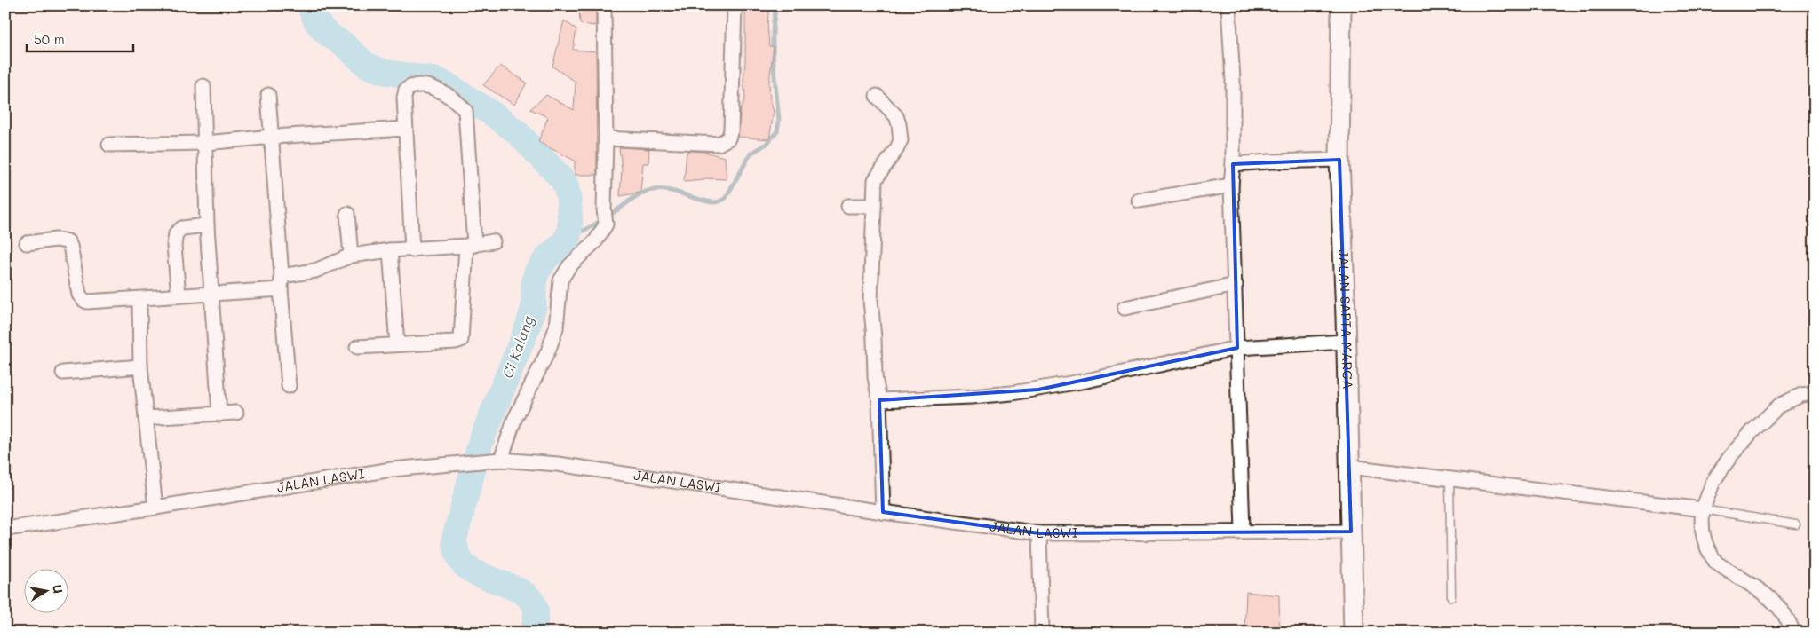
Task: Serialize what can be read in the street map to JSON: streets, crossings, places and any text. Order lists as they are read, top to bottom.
{
  "streets": {
    "main road": ["JALAN SAPTA MARGA"],
    "street": ["JALAN LASWI"]
  },
  "crossings": [
    ["JALAN SAPTA MARGA", "JALAN LASWI"]
  ],
  "water": ["Ci Kalang"],
  "scale_bar": "50 m",
  "north": "right"
}
